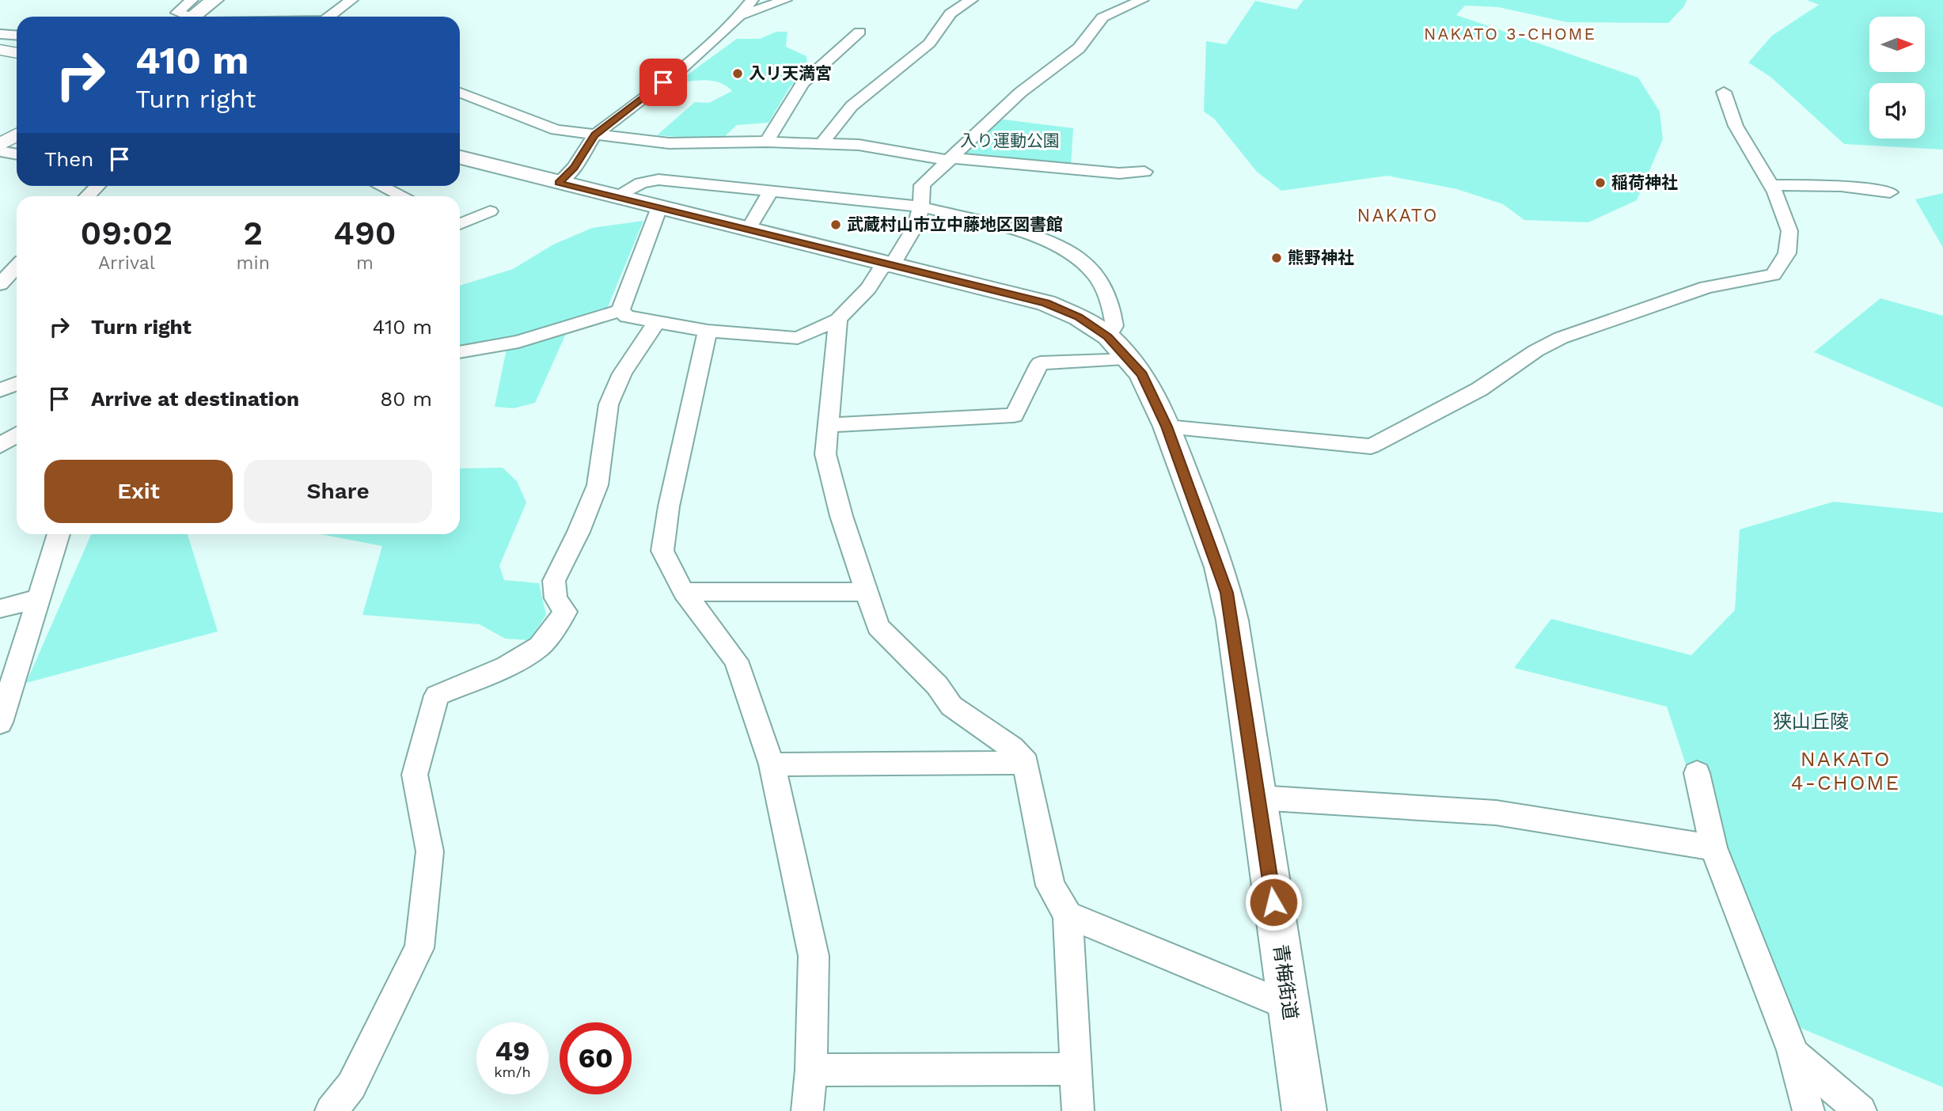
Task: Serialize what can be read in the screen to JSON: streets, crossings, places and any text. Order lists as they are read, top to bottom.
{
  "streets": {
    "main road": ["青梅街道"]
  },
  "districts": ["NAKATO 3-CHOME", "NAKATO", "NAKATO 4-CHOME"],
  "parks": ["入り運動公園", "狭山丘陵"],
  "places": [
    "入リ天満宮",
    "稲荷神社",
    "武蔵村山市立中藤地区図書館",
    "熊野神社"
  ],
  "north": "right",
  "page": {
    "turn": ["410 m", "Turn right"],
    "then": "Then",
    "eta": [
      "09:02",
      "Arrival",
      "2",
      "min",
      "490",
      "m"
    ],
    "list": [
      {
        "name": "Turn right",
        "value": "410 m"
      },
      {
        "name": "Arrive at destination",
        "value": "80 m"
      }
    ],
    "buttons": ["Exit", "Share"],
    "speed": "49 km/h",
    "limit": "60"
  }
}
